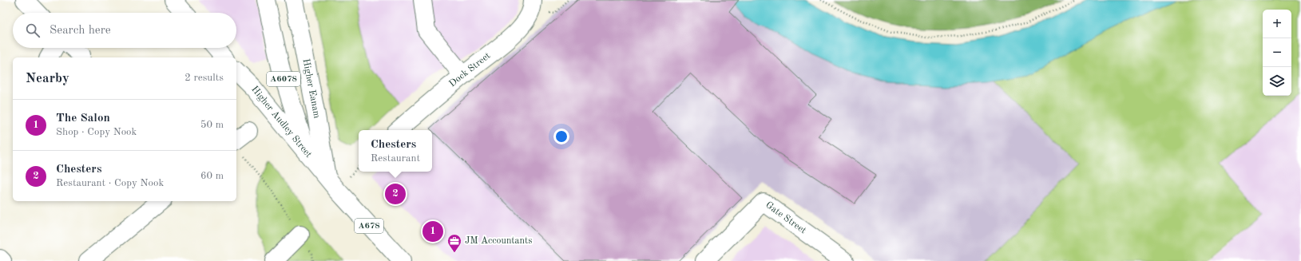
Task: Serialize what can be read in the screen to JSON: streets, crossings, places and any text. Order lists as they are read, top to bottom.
{
  "streets": {
    "main road": [
      "Dock Street",
      "A6078",
      "Higher Eanam",
      "Higher Audley Street",
      "Gate Street",
      "A678"
    ]
  },
  "crossings": [
    ["Higher Eanam", "Higher Audley Street"],
    ["Higher Eanam", "A678"],
    ["Higher Audley Street", "A678"]
  ],
  "places": {
    "office": ["JM Accountants"]
  },
  "page": {
    "map_buttons": ["+", "−"],
    "search": "Search here",
    "heading": ["Nearby", "2 results"],
    "list": [
      {
        "mark": "1",
        "name": "The Salon",
        "note": "Shop · Copy Nook",
        "value": "50 m"
      },
      {
        "mark": "2",
        "name": "Chesters",
        "note": "Restaurant · Copy Nook",
        "value": "60 m"
      }
    ],
    "popup": ["Chesters", "Restaurant"],
    "pins": ["2", "1"]
  }
}
